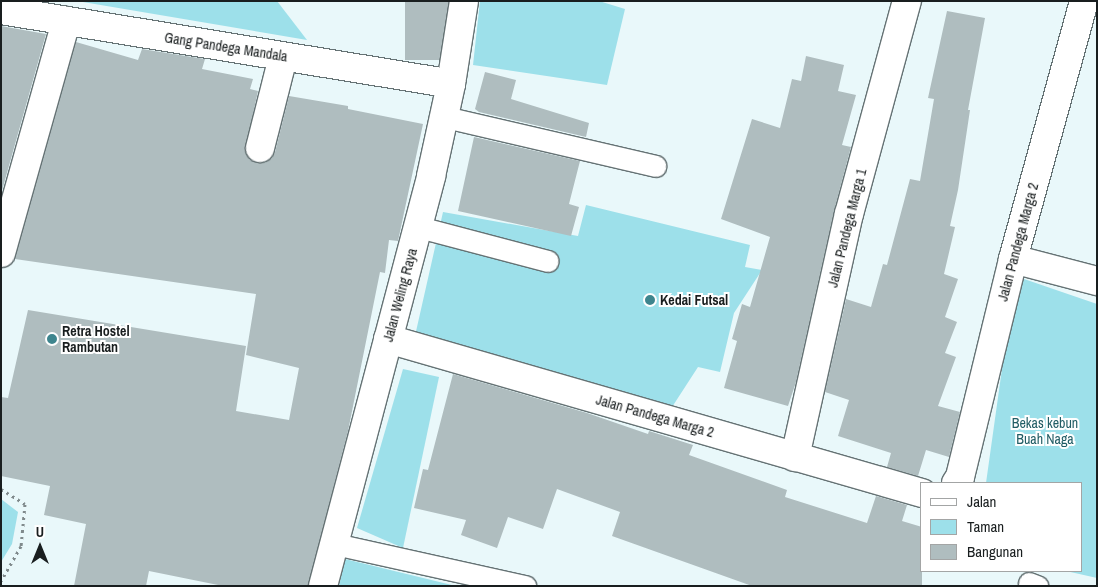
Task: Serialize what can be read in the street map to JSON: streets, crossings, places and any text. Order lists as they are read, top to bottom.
{
  "streets": {
    "street": [
      "Gang Pandega Mandala",
      "Jalan Pandega Marga 1",
      "Jalan Pandega Marga 2",
      "Jalan Weling Raya"
    ]
  },
  "crossings": [
    ["Gang Pandega Mandala", "Jalan Weling Raya"],
    ["Jalan Pandega Marga 1", "Jalan Pandega Marga 2"],
    ["Jalan Pandega Marga 2", "Jalan Weling Raya"]
  ],
  "parks": ["Bekas kebun Buah Naga"],
  "places": ["Kedai Futsal", "Retra Hostel Rambutan"],
  "legend": ["Jalan", "Taman", "Bangunan"],
  "north": "top"
}
